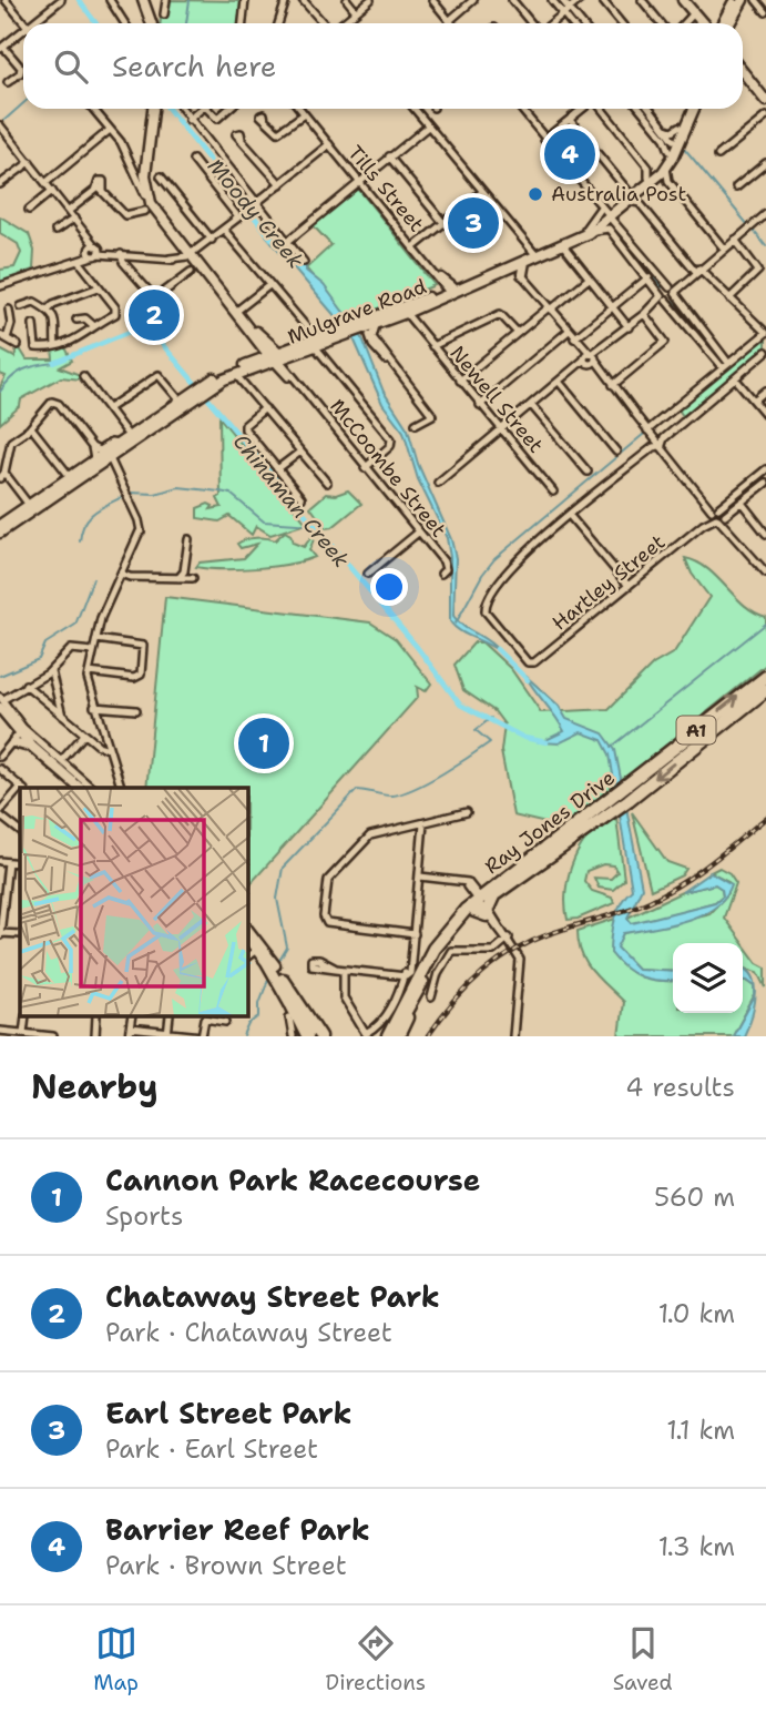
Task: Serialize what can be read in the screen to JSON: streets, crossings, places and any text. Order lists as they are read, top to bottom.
{
  "streets": {
    "highway": ["A1", "Ray Jones Drive"],
    "main road": ["Mulgrave Road", "McCoombe Street"],
    "street": ["Tills Street", "Newell Street", "Hartley Street"]
  },
  "crossings": [
    ["Tills Street", "Mulgrave Road"],
    ["Mulgrave Road", "Newell Street"],
    ["Mulgrave Road", "McCoombe Street"]
  ],
  "water": ["Moody Creek", "Chinaman Creek"],
  "places": ["Australia Post"],
  "page": {
    "search": "Search here",
    "pins": [
      "4",
      "3",
      "2",
      "1"
    ],
    "heading": ["Nearby", "4 results"],
    "list": [
      {
        "mark": "1",
        "name": "Cannon Park Racecourse",
        "note": "Sports",
        "value": "560 m"
      },
      {
        "mark": "2",
        "name": "Chataway Street Park",
        "note": "Park · Chataway Street",
        "value": "1.0 km"
      },
      {
        "mark": "3",
        "name": "Earl Street Park",
        "note": "Park · Earl Street",
        "value": "1.1 km"
      },
      {
        "mark": "4",
        "name": "Barrier Reef Park",
        "note": "Park · Brown Street",
        "value": "1.3 km"
      }
    ],
    "nav": ["Map", "Directions", "Saved"]
  }
}
